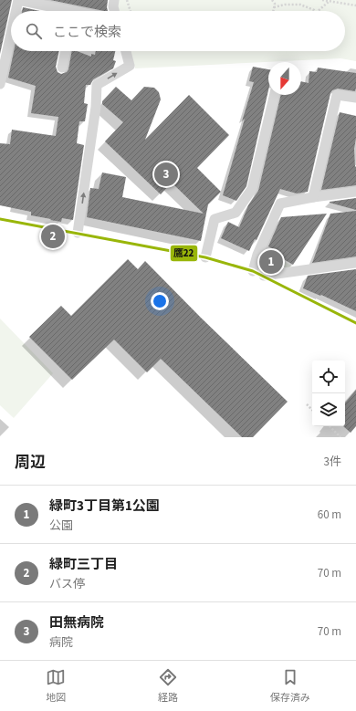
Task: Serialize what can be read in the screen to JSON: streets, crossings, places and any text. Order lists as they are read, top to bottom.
{
  "lines": ["transit line 鷹22"],
  "north": "bottom",
  "page": {
    "search": "ここで検索",
    "pins": ["3", "2", "1"],
    "heading": ["周辺", "3件"],
    "list": [
      {
        "mark": "1",
        "name": "緑町3丁目第1公園",
        "note": "公園",
        "value": "60 m"
      },
      {
        "mark": "2",
        "name": "緑町三丁目",
        "note": "バス停",
        "value": "70 m"
      },
      {
        "mark": "3",
        "name": "田無病院",
        "note": "病院",
        "value": "70 m"
      }
    ],
    "nav": ["地図", "経路", "保存済み"]
  }
}
